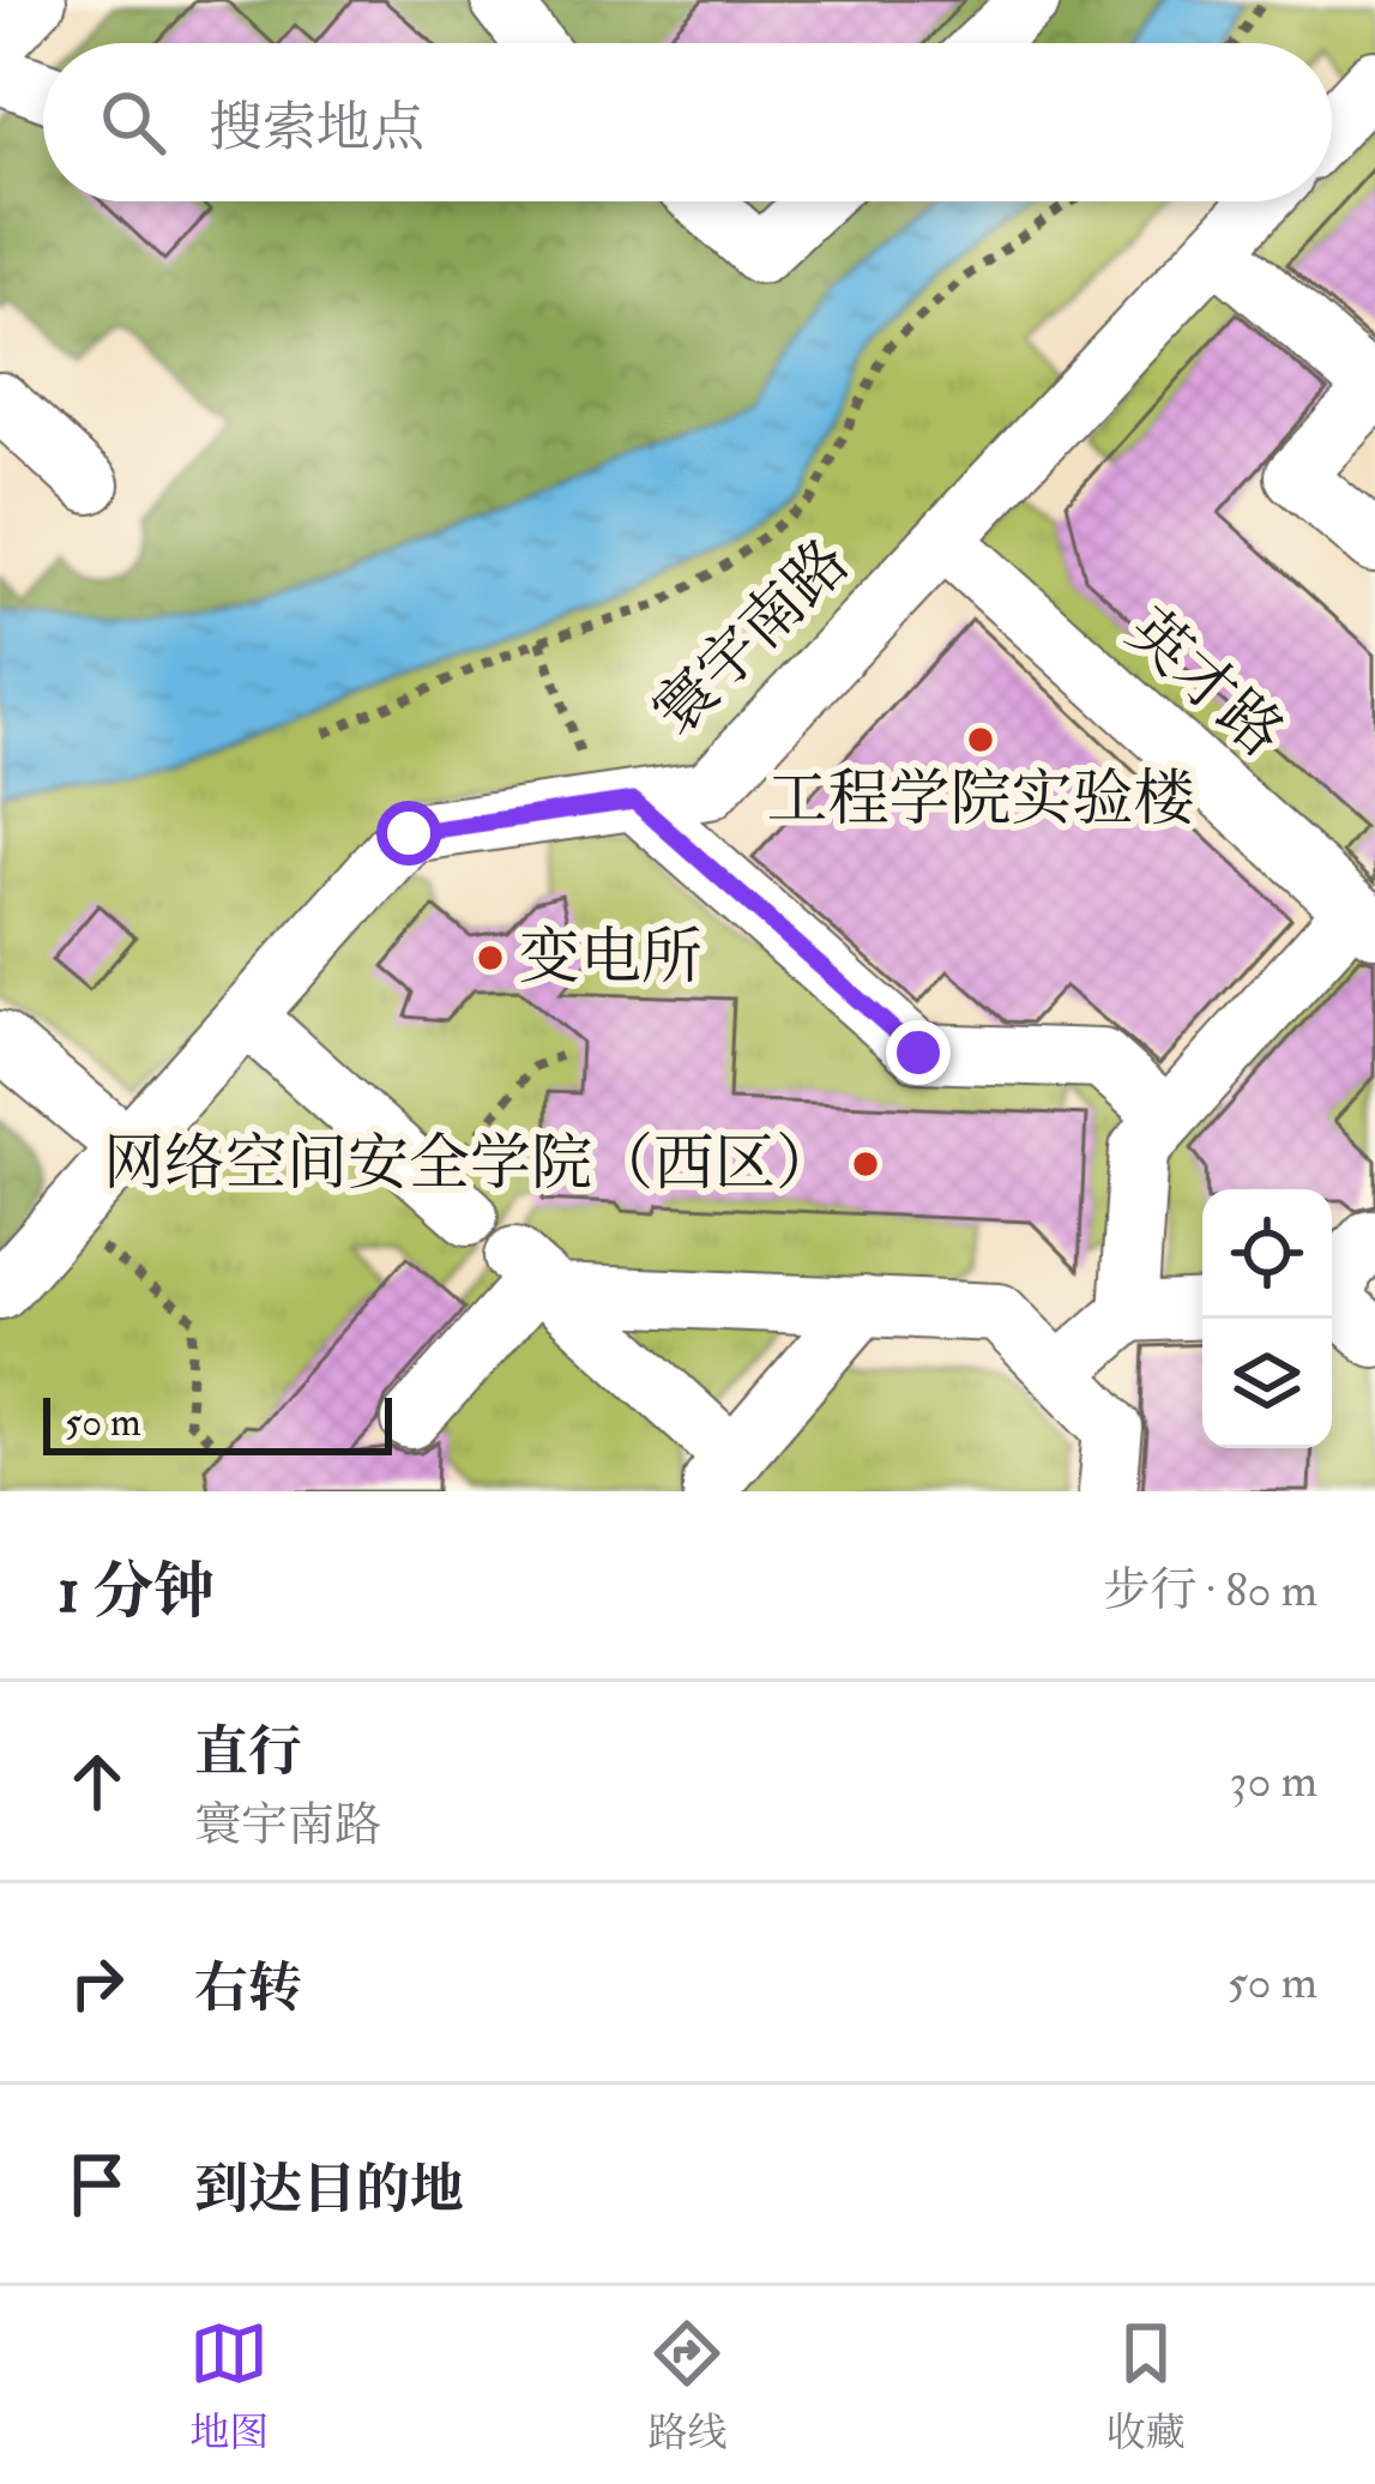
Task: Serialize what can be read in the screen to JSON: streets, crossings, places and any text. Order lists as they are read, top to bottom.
{
  "streets": {
    "street": ["寰宇南路", "英才路"]
  },
  "crossings": [
    ["寰宇南路", "英才路"]
  ],
  "places": ["工程学院实验楼", "变电所", "网络空间安全学院（西区）"],
  "scale_bar": "50 m",
  "page": {
    "search": "搜索地点",
    "scale": "50 m",
    "heading": ["1 分钟", "步行 · 80 m"],
    "list": [
      ["直行", "寰宇南路", "30 m"],
      ["右转", "50 m"],
      "到达目的地"
    ],
    "nav": ["地图", "路线", "收藏"]
  }
}
